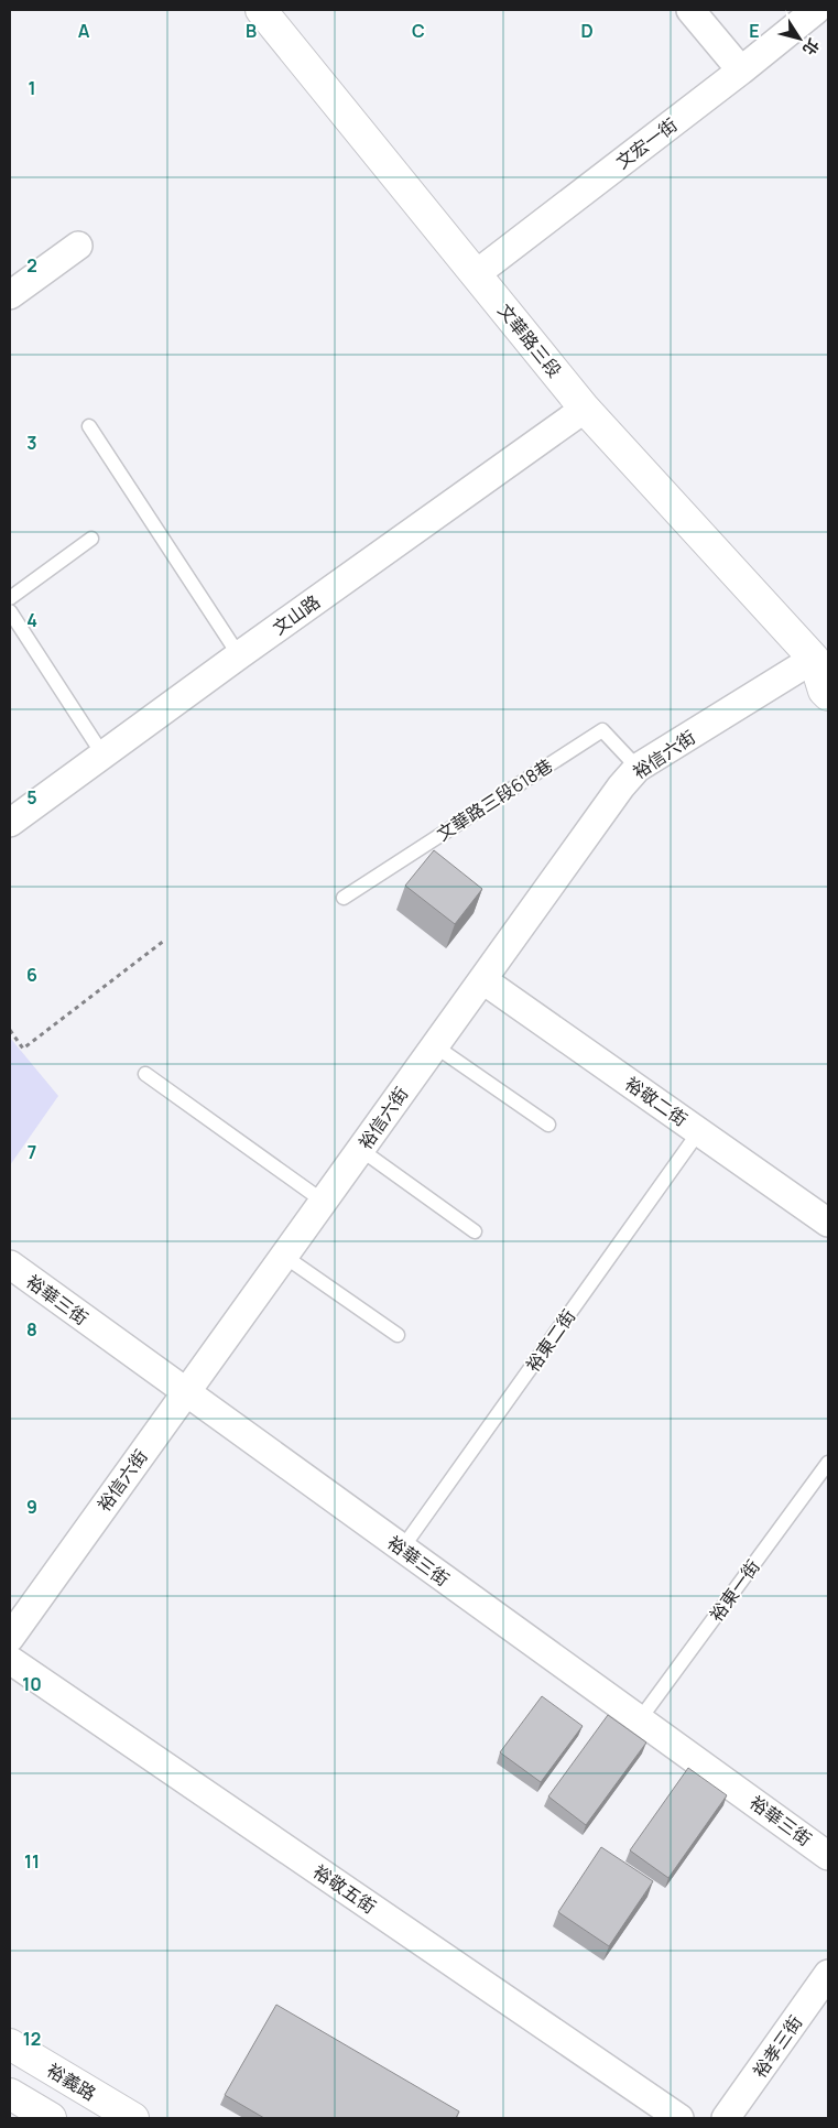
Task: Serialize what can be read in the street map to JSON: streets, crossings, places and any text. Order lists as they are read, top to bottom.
{
  "streets": {
    "street": [
      "文宏一街",
      "文華路三段",
      "文山路",
      "裕信六街",
      "裕敬二街",
      "裕華三街",
      "裕敬五街",
      "裕孝三街",
      "裕義路"
    ],
    "lane": ["文華路三段618巷", "裕東二街", "裕東一街"]
  },
  "crossings": [
    ["文宏一街", "文華路三段"],
    ["文華路三段", "文山路"],
    ["文華路三段", "裕信六街"],
    ["裕信六街", "文華路三段618巷"],
    ["裕信六街", "裕敬二街"],
    ["裕信六街", "裕華三街"],
    ["裕敬二街", "裕東二街"],
    ["裕華三街", "裕東二街"],
    ["裕華三街", "裕東一街"]
  ],
  "north": "bottom right",
  "grid": {
    "columns": [
      "A",
      "B",
      "C",
      "D",
      "E"
    ],
    "rows": [
      "1",
      "2",
      "3",
      "4",
      "5",
      "6",
      "7",
      "8",
      "9",
      "10",
      "11",
      "12"
    ]
  }
}
